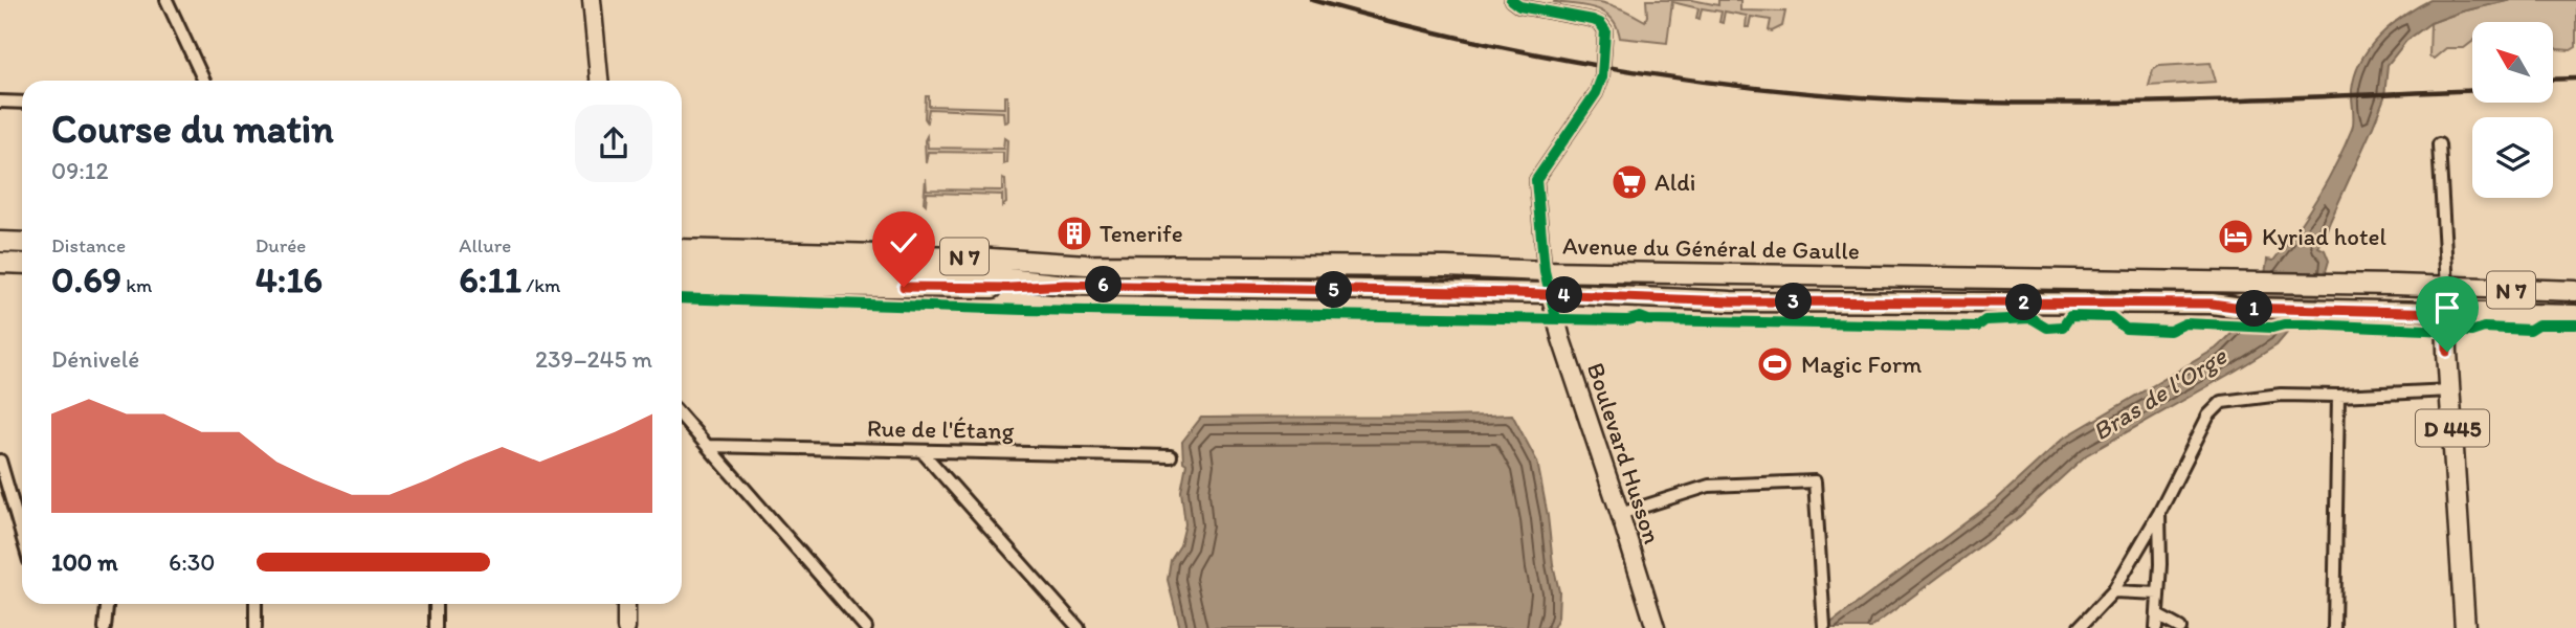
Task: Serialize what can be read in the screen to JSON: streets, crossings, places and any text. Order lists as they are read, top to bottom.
{
  "streets": {
    "main road": ["Avenue du Général de Gaulle", "N 7", "D 445"],
    "street": ["Rue de l'Étang", "Boulevard Husson"]
  },
  "crossings": [
    ["Avenue du Général de Gaulle", "N 7"],
    ["Avenue du Général de Gaulle", "D 445"],
    ["Avenue du Général de Gaulle", "Boulevard Husson"],
    ["N 7", "D 445"]
  ],
  "water": ["Bras de l'Orge"],
  "places": {
    "supermarket": ["Aldi"],
    "building": ["Tenerife"],
    "hotel": ["Kyriad hotel"],
    "sports": ["Magic Form"]
  },
  "north": "top left",
  "page": {
    "heading": ["Course du matin", "09:12"],
    "stats": [
      ["Distance", "0.69 km"],
      ["Durée", "4:16"],
      ["Allure", "6:11 /km"]
    ],
    "pins": [
      "6",
      "5",
      "4",
      "3",
      "2",
      "1"
    ],
    "chart": ["Dénivelé", "239–245 m"],
    "list": [
      {
        "name": "100 m",
        "note": "6:30"
      }
    ]
  }
}
